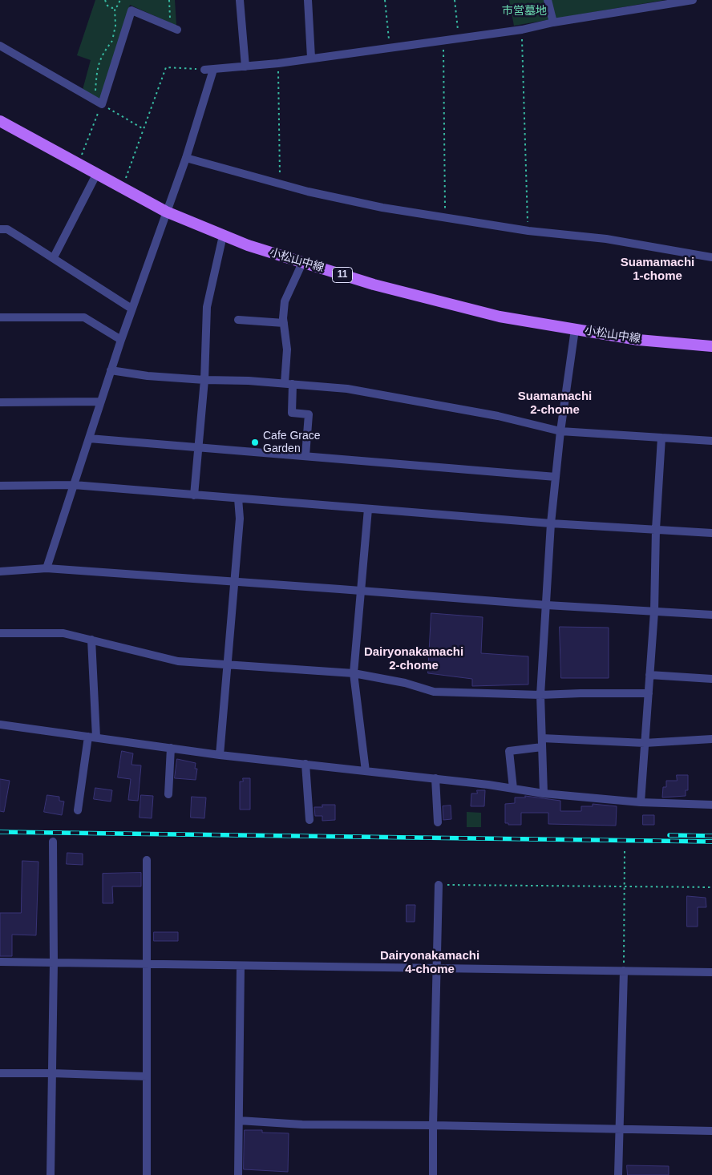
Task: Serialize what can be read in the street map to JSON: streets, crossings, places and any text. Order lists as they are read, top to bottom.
{
  "streets": {
    "main road": ["小松山中線", "11"]
  },
  "districts": [
    "Suamamachi 1-chome",
    "Suamamachi 2-chome",
    "Dairyonakamachi 2-chome",
    "Dairyonakamachi 4-chome"
  ],
  "parks": ["市営墓地"],
  "places": ["Cafe Grace Garden"]
}
